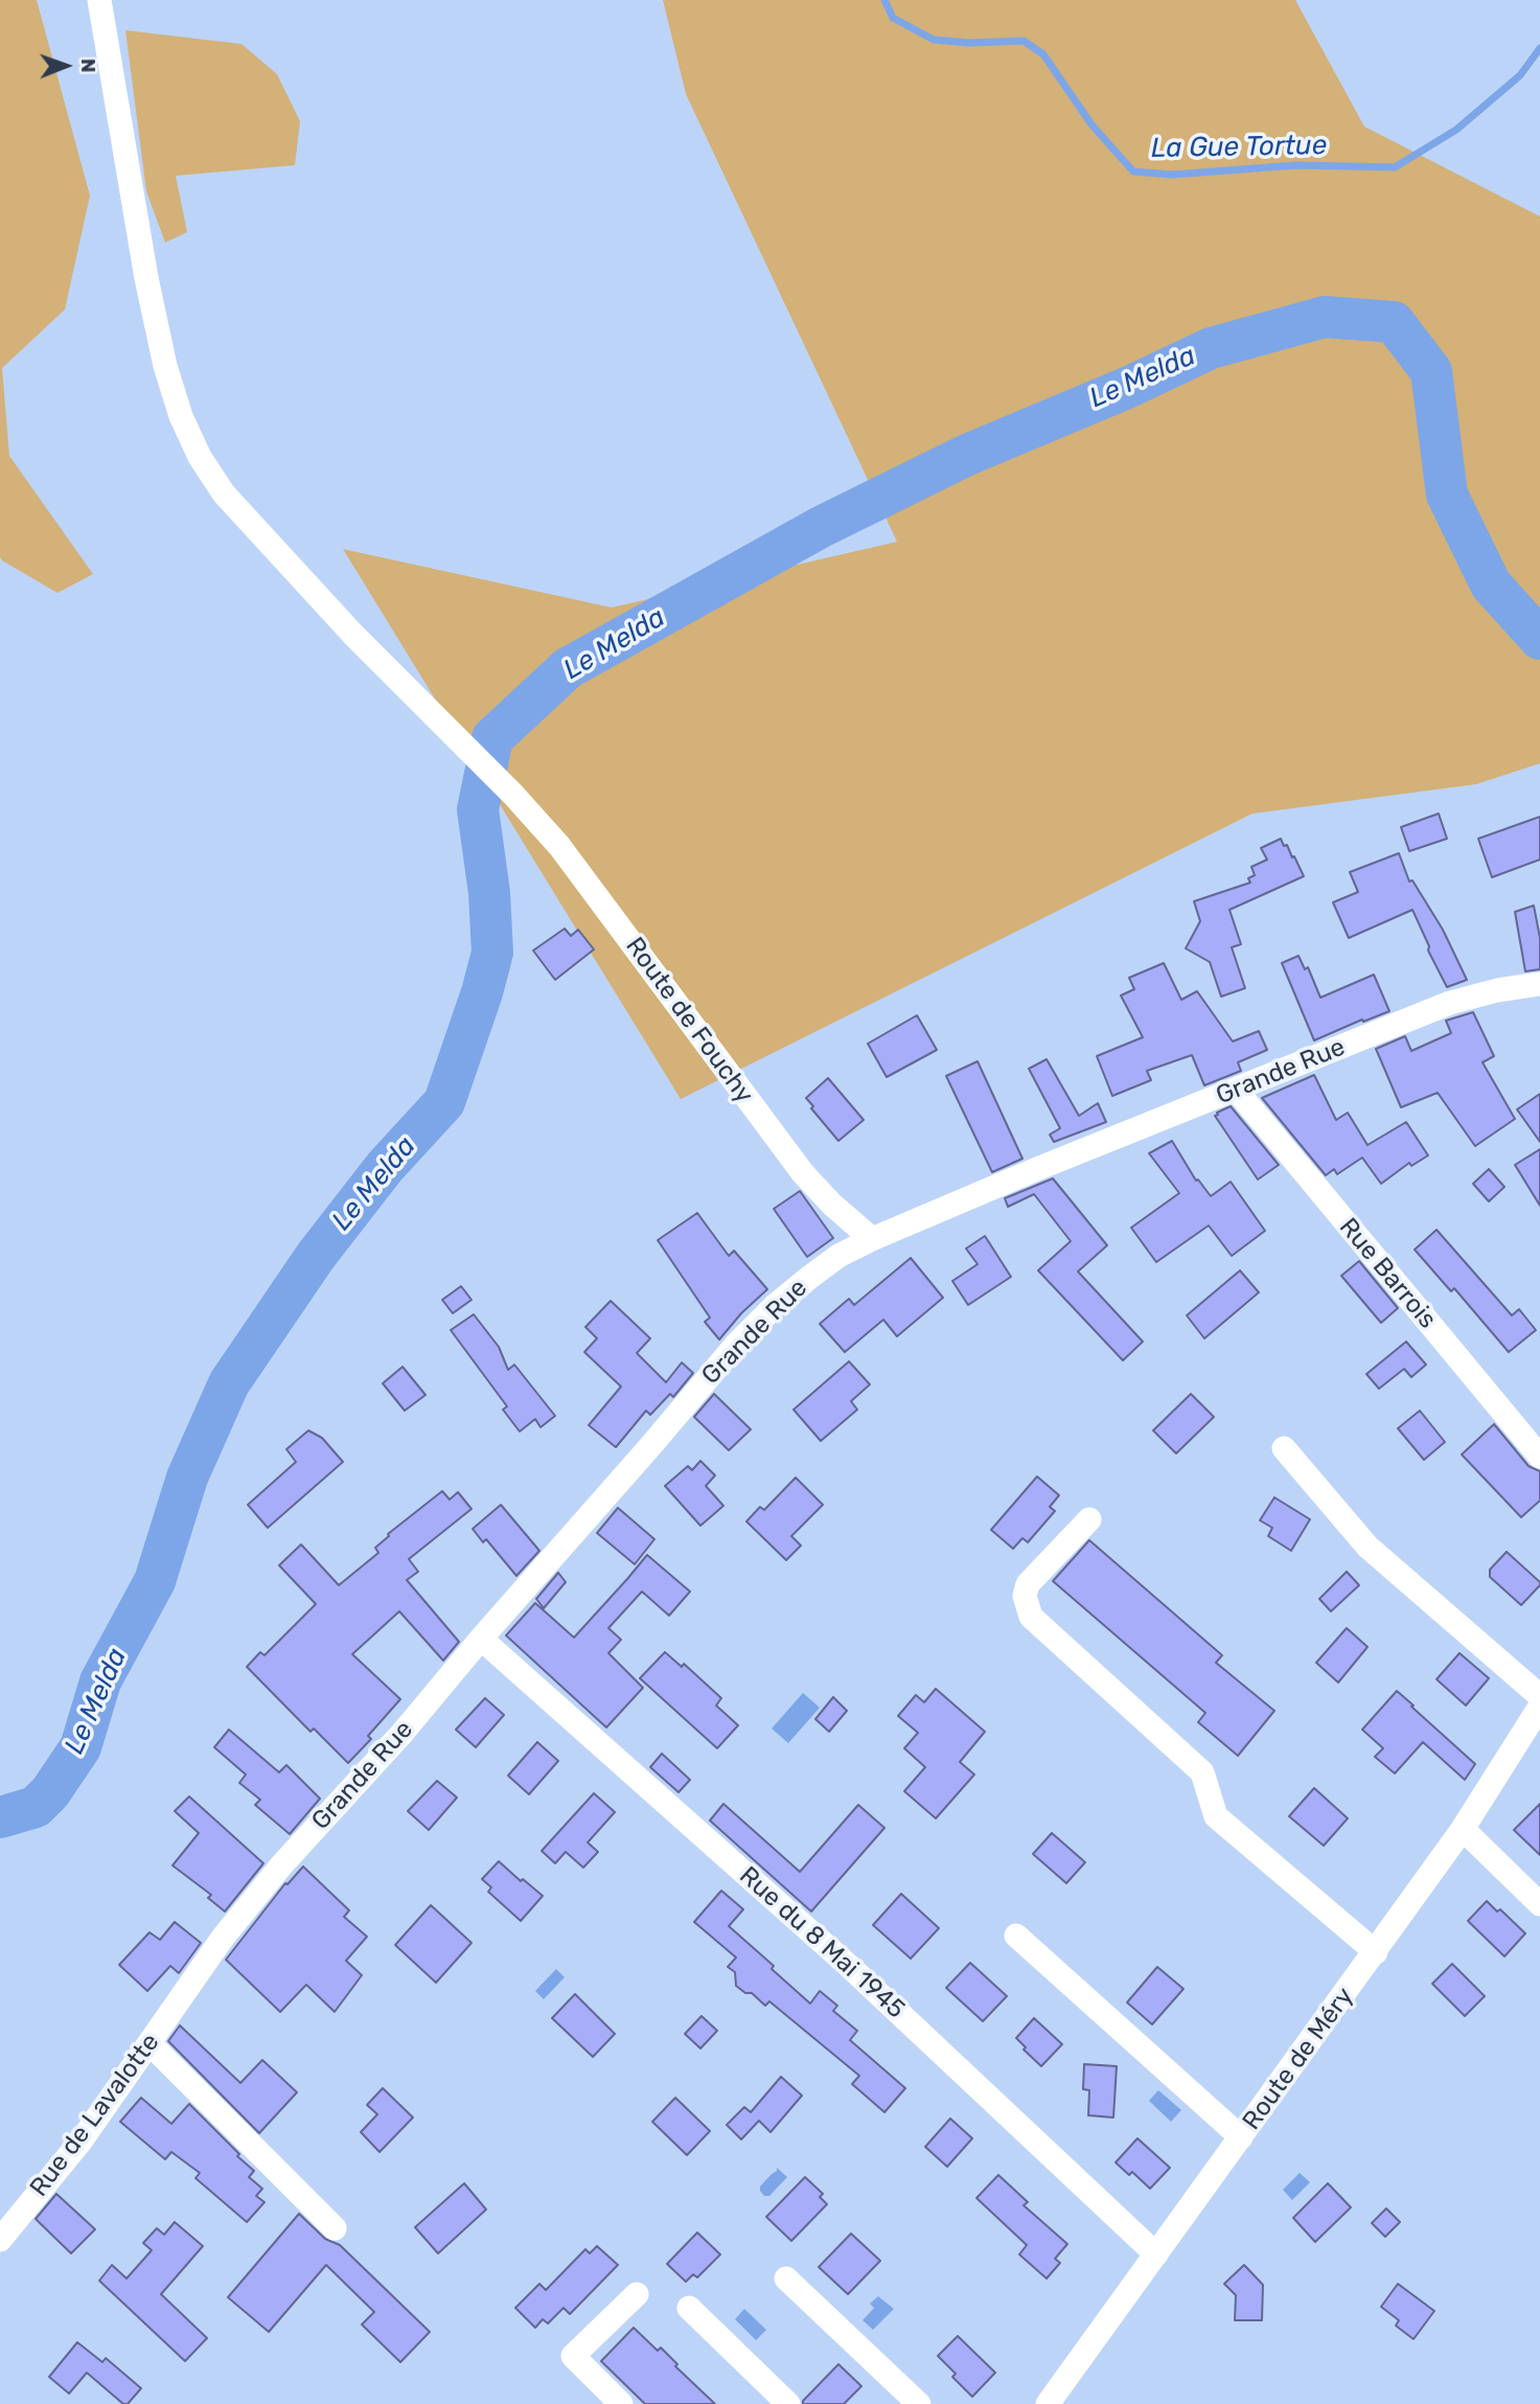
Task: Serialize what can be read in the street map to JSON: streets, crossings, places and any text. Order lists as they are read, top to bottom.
{
  "streets": {
    "street": [
      "Route de Fouchy",
      "Grande Rue",
      "Rue Barrois",
      "Rue du 8 Mai 1945",
      "Route de Méry",
      "Rue de Lavalotte"
    ]
  },
  "crossings": [
    ["Route de Fouchy", "Grande Rue"],
    ["Grande Rue", "Rue Barrois"],
    ["Grande Rue", "Rue du 8 Mai 1945"],
    ["Grande Rue", "Rue de Lavalotte"],
    ["Rue du 8 Mai 1945", "Route de Méry"]
  ],
  "water": ["La Gue Tortue", "Le Melda"],
  "north": "right"
}
